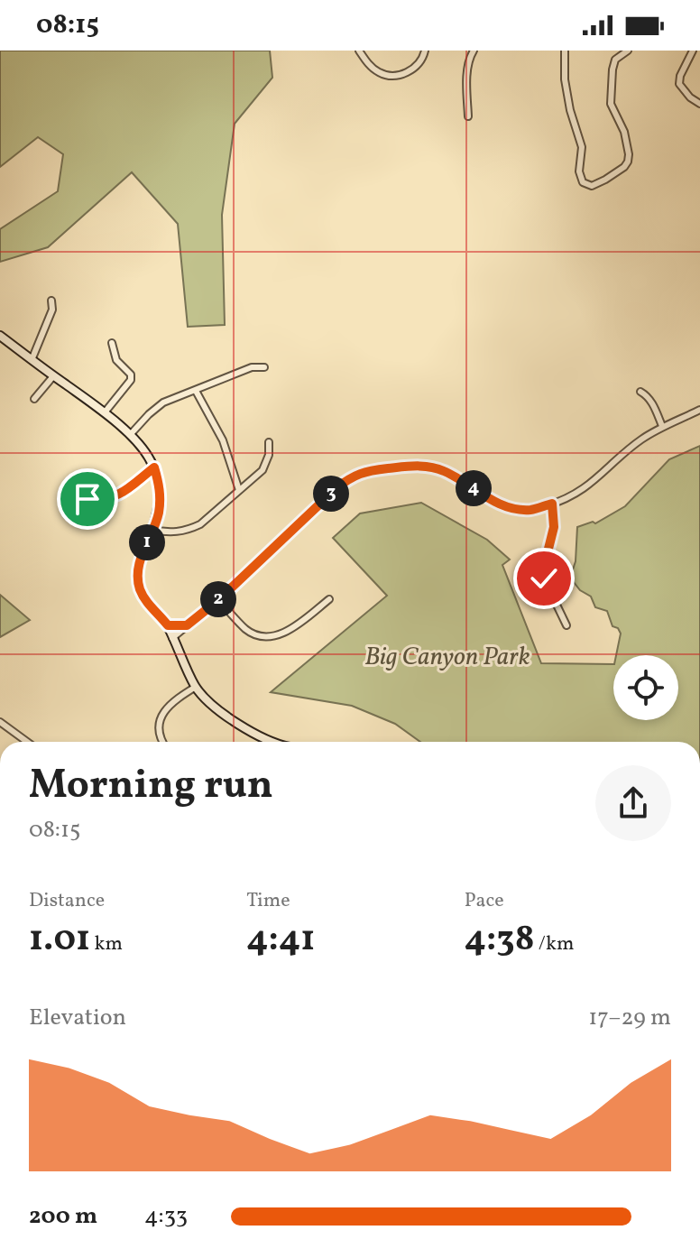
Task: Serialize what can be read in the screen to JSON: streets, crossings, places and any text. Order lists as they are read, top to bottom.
{
  "parks": ["Big Canyon Park"],
  "page": {
    "status": "08:15",
    "pins": [
      "4",
      "3",
      "1",
      "2"
    ],
    "heading": ["Morning run", "08:15"],
    "stats": [
      ["Distance", "1.01 km"],
      ["Time", "4:41"],
      ["Pace", "4:38 /km"]
    ],
    "chart": ["Elevation", "17–29 m"],
    "list": [
      {
        "name": "200 m",
        "note": "4:33"
      }
    ]
  }
}
